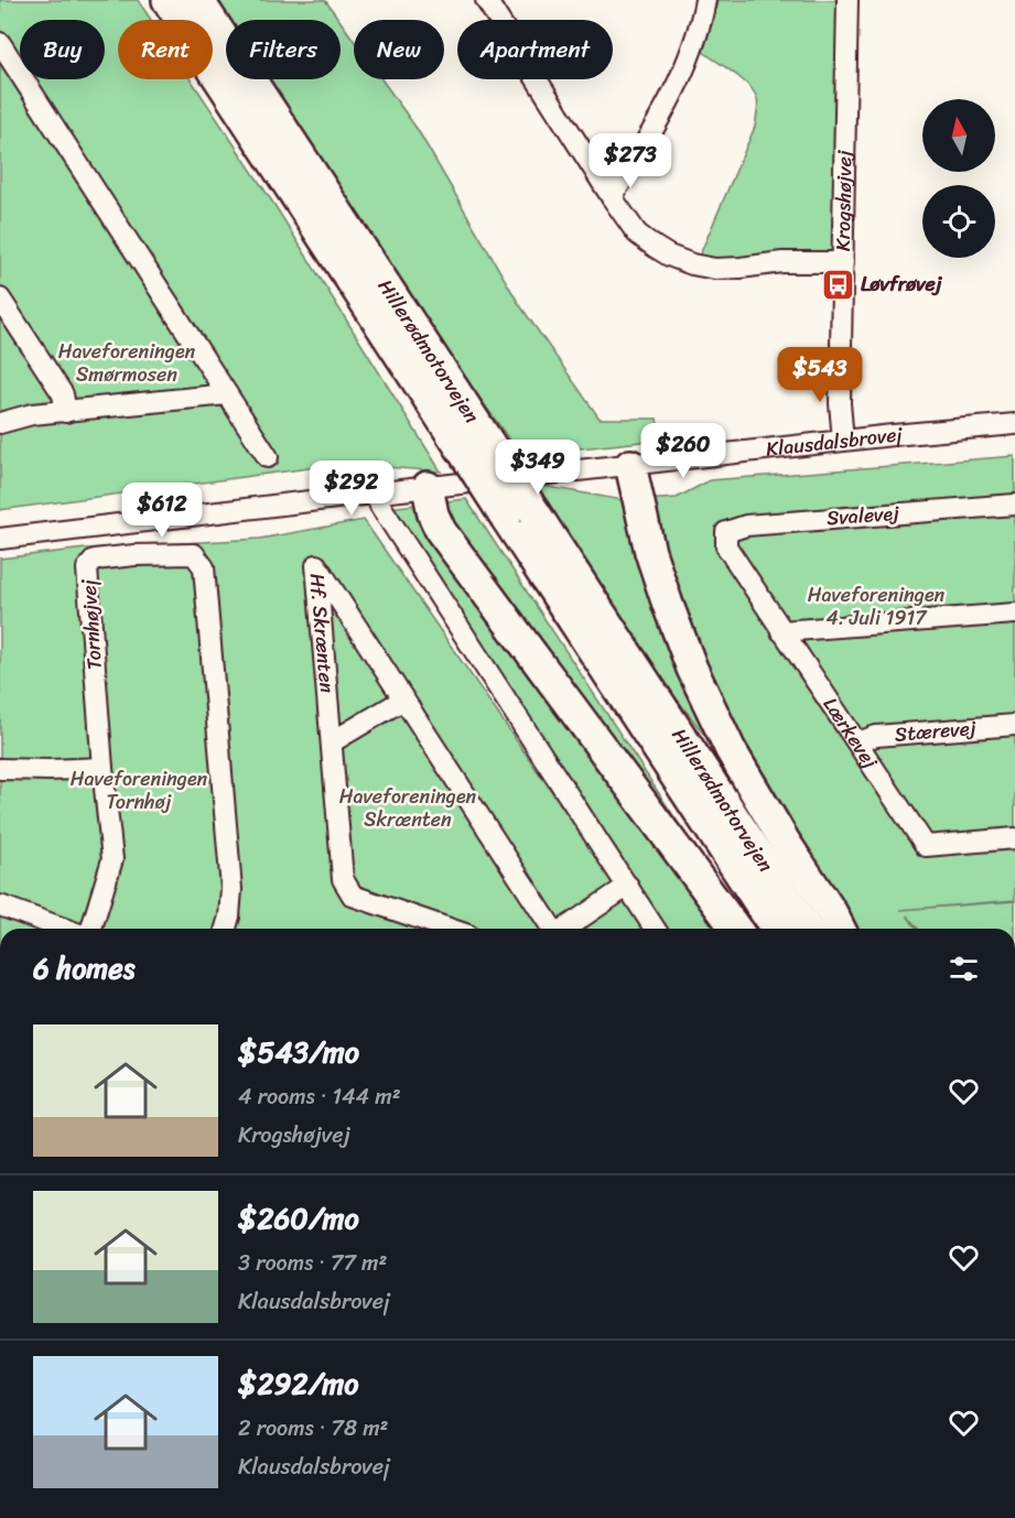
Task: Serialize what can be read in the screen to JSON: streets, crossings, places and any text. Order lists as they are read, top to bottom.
{
  "streets": {
    "highway": ["Hillerødmotorvejen"],
    "street": [
      "Krogshøjvej",
      "Klausdalsbrovej",
      "Svalevej",
      "Tornhøjvej",
      "Hf. Skrænten",
      "Stærevej",
      "Lærkevej"
    ]
  },
  "crossings": [
    ["Krogshøjvej", "Klausdalsbrovej"],
    ["Svalevej", "Lærkevej"],
    ["Stærevej", "Lærkevej"]
  ],
  "parks": [
    "Haveforeningen Smørmosen",
    "Haveforeningen 4. Juli 1917",
    "Haveforeningen Tornhøj",
    "Haveforeningen Skrænten"
  ],
  "places": {
    "bus stop": ["Løvfrøvej"]
  },
  "north": "top",
  "page": {
    "chip": [
      "Buy",
      "Rent",
      "Filters",
      "New",
      "Apartment"
    ],
    "price": [
      "$273",
      "$543",
      "$260",
      "$349",
      "$292",
      "$612"
    ],
    "heading": "6 homes",
    "list": [
      {
        "name": "$543/mo",
        "note": "4 rooms · 144 m² · Krogshøjvej"
      },
      {
        "name": "$260/mo",
        "note": "3 rooms · 77 m² · Klausdalsbrovej"
      },
      {
        "name": "$292/mo",
        "note": "2 rooms · 78 m² · Klausdalsbrovej"
      }
    ]
  }
}
